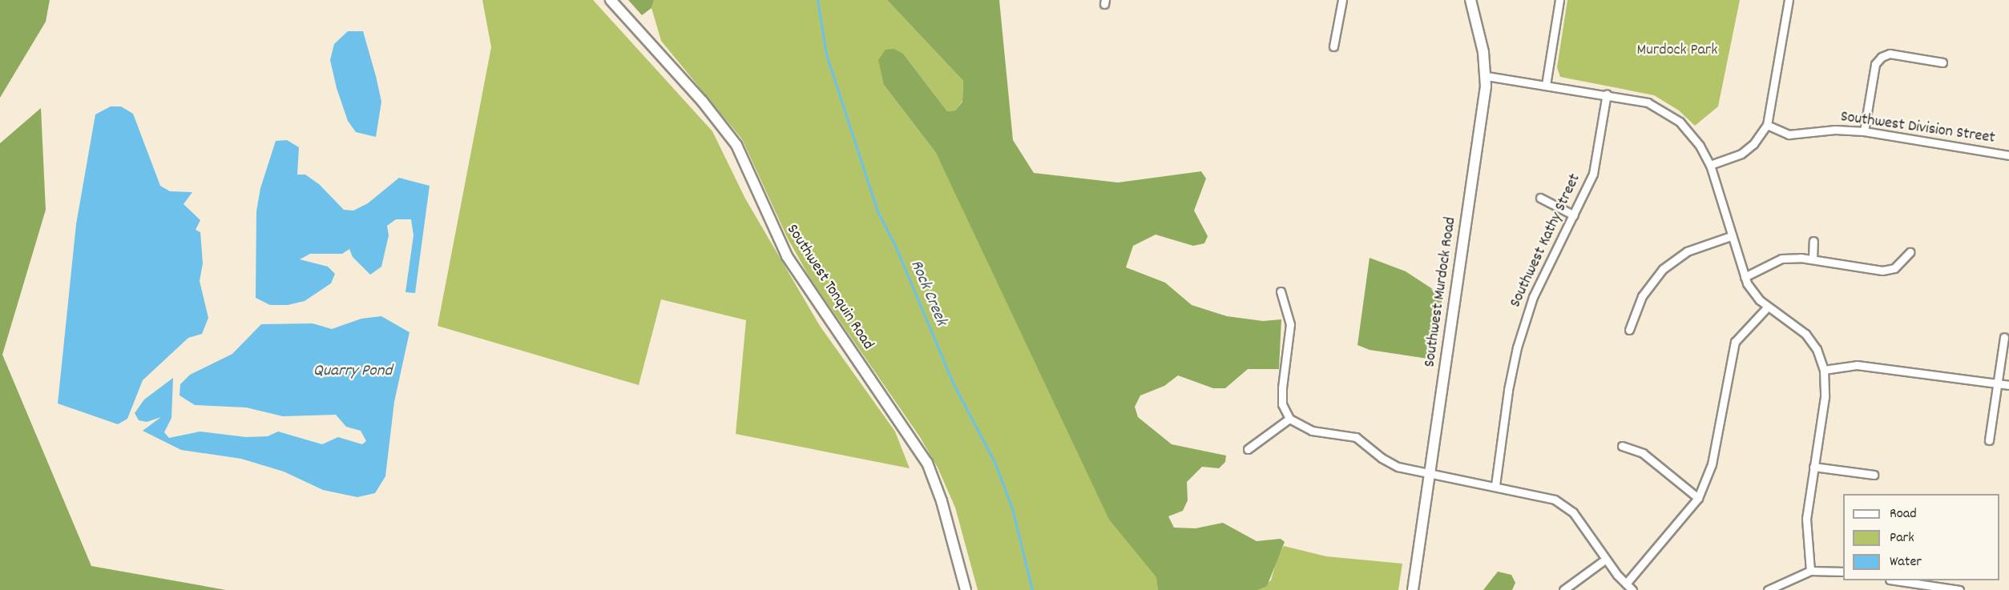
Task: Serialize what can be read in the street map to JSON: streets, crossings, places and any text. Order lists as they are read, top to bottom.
{
  "streets": {
    "main road": ["Southwest Tonquin Road", "Southwest Murdock Road"],
    "street": ["Southwest Division Street", "Southwest Kathy Street"]
  },
  "water": ["Rock Creek", "Quarry Pond"],
  "parks": ["Murdock Park"],
  "legend": ["Road", "Park", "Water"]
}
